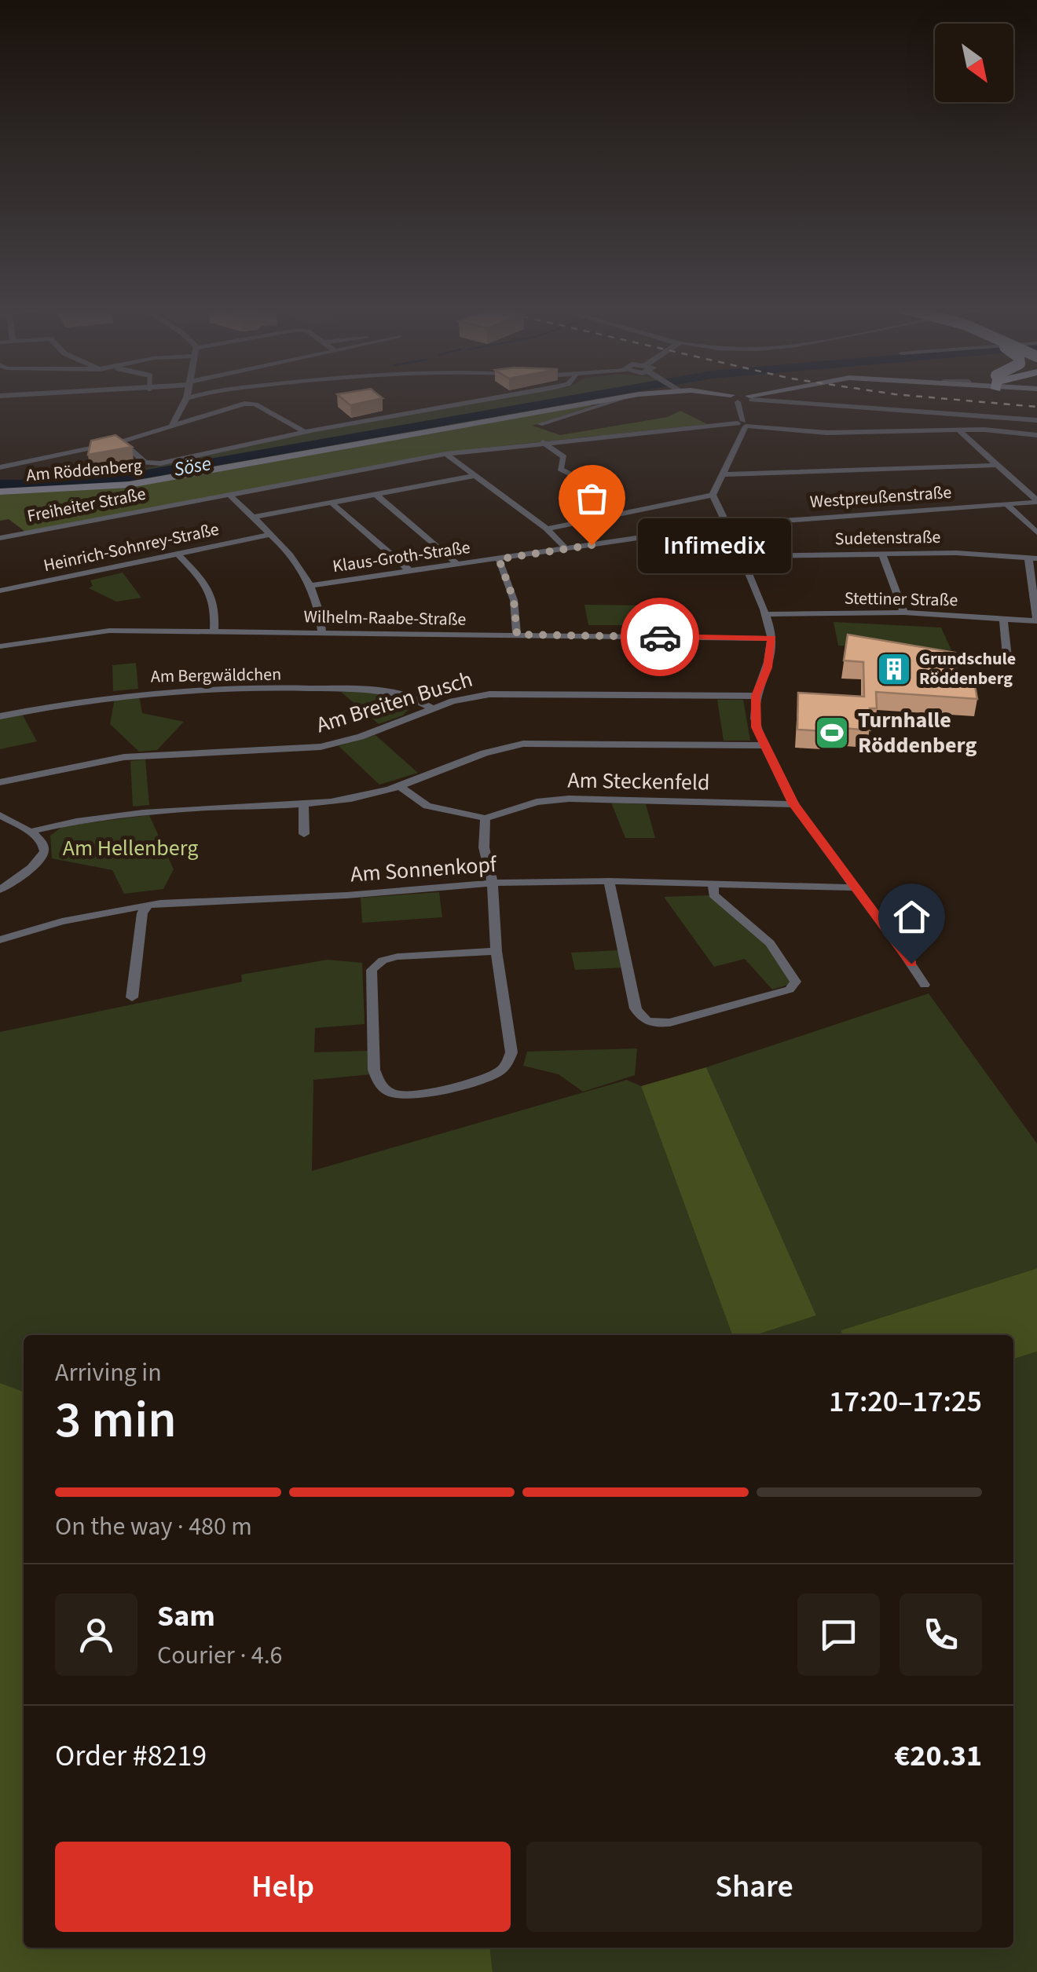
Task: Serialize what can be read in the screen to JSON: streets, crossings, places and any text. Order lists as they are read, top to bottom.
{
  "streets": {
    "main road": ["Am Röddenberg"],
    "street": [
      "Westpreußenstraße",
      "Freiheiter Straße",
      "Sudetenstraße",
      "Heinrich-Sohnrey-Straße",
      "Klaus-Groth-Straße",
      "Stettiner Straße",
      "Wilhelm-Raabe-Straße",
      "Am Bergwäldchen",
      "Am Breiten Busch",
      "Am Steckenfeld",
      "Am Sonnenkopf"
    ]
  },
  "crossings": [
    ["Westpreußenstraße", "Klaus-Groth-Straße"],
    ["Am Bergwäldchen", "Am Breiten Busch"]
  ],
  "water": ["Söse"],
  "parks": ["Am Hellenberg"],
  "places": {
    "other": ["Infimedix"],
    "building": ["Grundschule Röddenberg"],
    "sports": ["Turnhalle Röddenberg"]
  },
  "north": "bottom right",
  "page": {
    "bubble": "Infimedix",
    "heading": ["3 min", "Arriving in", "17:20–17:25"],
    "panel": [
      "Sam",
      "Courier · 4.6",
      "Order #8219",
      "€20.31"
    ],
    "bar": "On the way · 480 m",
    "buttons": ["Help", "Share"]
  }
}
